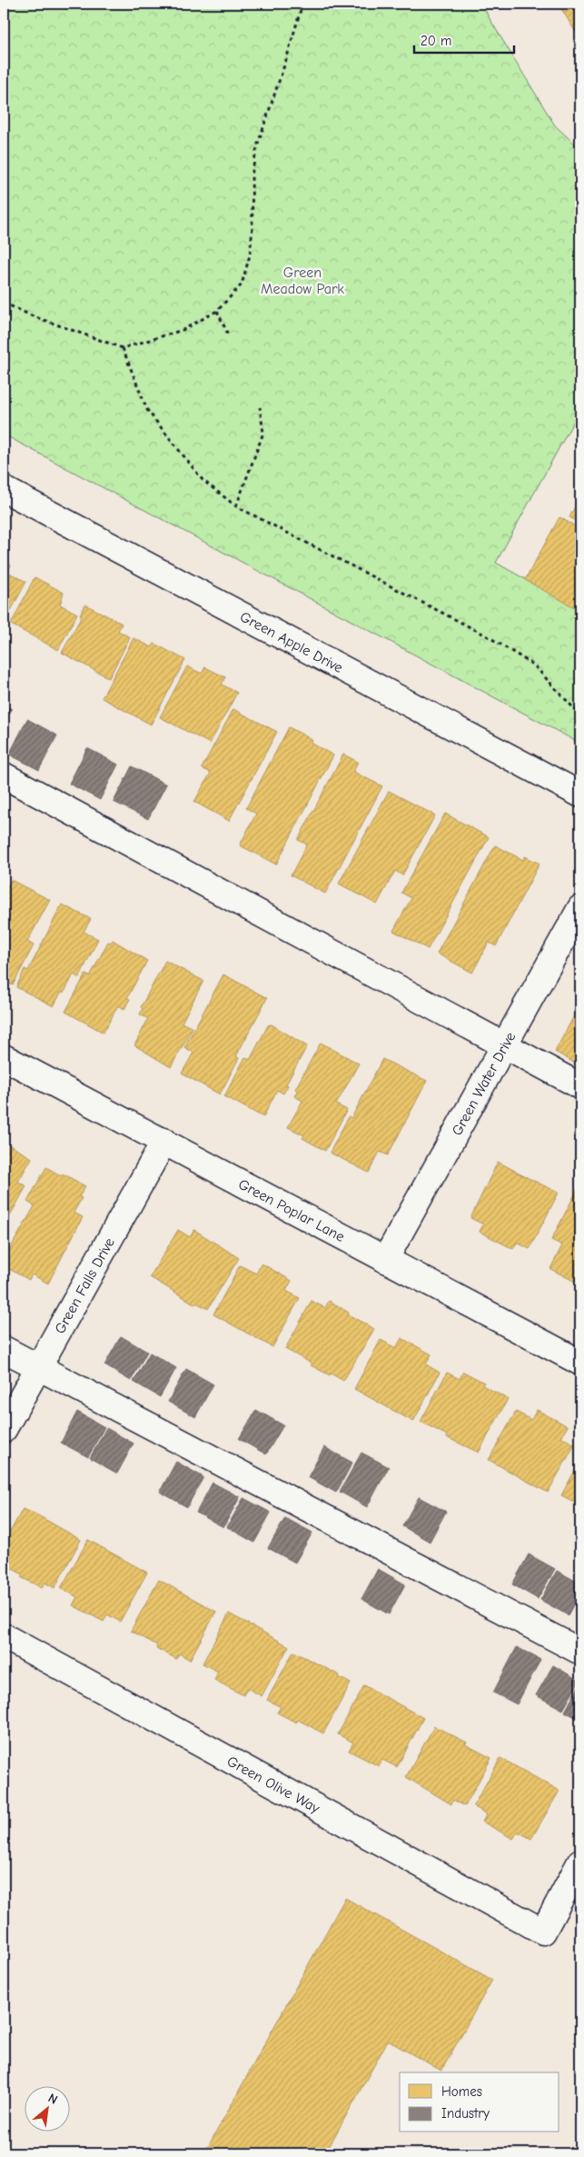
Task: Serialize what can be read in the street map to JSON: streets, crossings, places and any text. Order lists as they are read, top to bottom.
{
  "streets": {
    "street": [
      "Green Apple Drive",
      "Green Water Drive",
      "Green Poplar Lane",
      "Green Falls Drive",
      "Green Olive Way"
    ]
  },
  "crossings": [
    ["Green Water Drive", "Green Poplar Lane"],
    ["Green Poplar Lane", "Green Falls Drive"]
  ],
  "parks": ["Green Meadow Park"],
  "legend": ["Homes", "Industry"],
  "scale_bar": "20 m",
  "north": "top right"
}
